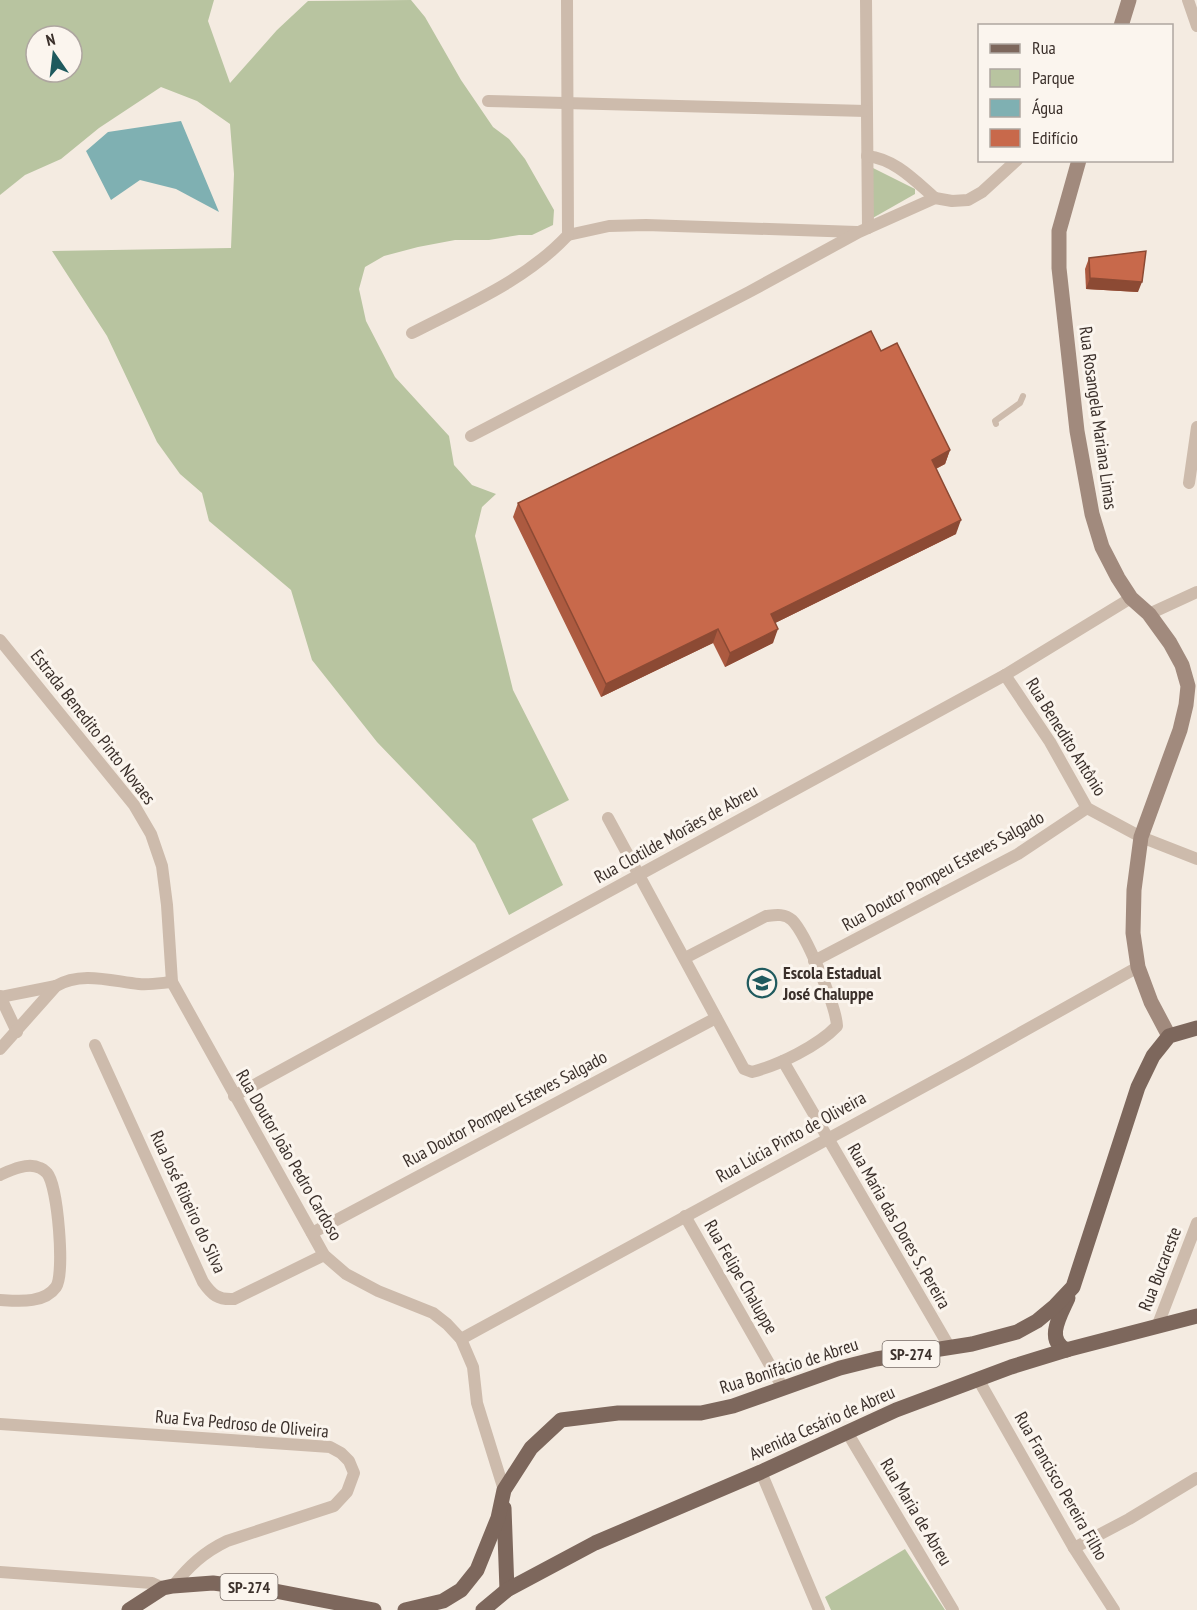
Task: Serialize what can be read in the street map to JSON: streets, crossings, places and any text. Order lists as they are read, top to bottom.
{
  "streets": {
    "main road": ["SP-274", "Rua Bonifácio de Abreu", "Avenida Cesário de Abreu"],
    "street": [
      "Rua Rosangela Mariana Limas",
      "Estrada Benedito Pinto Novaes",
      "Rua Benedito Antônio",
      "Rua Clotilde Morães de Abreu",
      "Rua Doutor Pompeu Esteves Salgado",
      "Rua Lúcia Pinto de Oliveira",
      "Rua Doutor João Pedro Cardoso",
      "Rua José Ribeiro do Silva",
      "Rua Maria das Dores S. Pereira",
      "Rua Bucareste",
      "Rua Felipe Chaluppe",
      "Rua Eva Pedroso de Oliveira",
      "Rua Francisco Pereira Filho",
      "Rua Maria de Abreu"
    ]
  },
  "crossings": [
    ["Rua Rosangela Mariana Limas", "Rua Benedito Antônio"],
    ["Rua Rosangela Mariana Limas", "Rua Clotilde Morães de Abreu"],
    ["Rua Rosangela Mariana Limas", "Rua Lúcia Pinto de Oliveira"],
    ["Rua Rosangela Mariana Limas", "Rua Bonifácio de Abreu"],
    ["Estrada Benedito Pinto Novaes", "Rua Doutor João Pedro Cardoso"],
    ["Rua Benedito Antônio", "Rua Clotilde Morães de Abreu"],
    ["Rua Benedito Antônio", "Rua Doutor Pompeu Esteves Salgado"],
    ["Rua Clotilde Morães de Abreu", "Rua Doutor João Pedro Cardoso"],
    ["Rua Doutor Pompeu Esteves Salgado", "Rua Doutor João Pedro Cardoso"],
    ["Rua Lúcia Pinto de Oliveira", "Rua Doutor João Pedro Cardoso"],
    ["Rua Lúcia Pinto de Oliveira", "Rua Maria das Dores S. Pereira"],
    ["Rua Lúcia Pinto de Oliveira", "Rua Felipe Chaluppe"],
    ["Rua Doutor João Pedro Cardoso", "Rua José Ribeiro do Silva"],
    ["Rua Doutor João Pedro Cardoso", "Rua Bonifácio de Abreu"],
    ["Rua Maria das Dores S. Pereira", "Rua Bonifácio de Abreu"],
    ["Rua Bucareste", "Avenida Cesário de Abreu"],
    ["Rua Felipe Chaluppe", "Rua Bonifácio de Abreu"],
    ["SP-274", "Rua Eva Pedroso de Oliveira"],
    ["Avenida Cesário de Abreu", "Rua Francisco Pereira Filho"],
    ["Avenida Cesário de Abreu", "Rua Maria de Abreu"]
  ],
  "places": {
    "school or university": ["Escola Estadual José Chaluppe"]
  },
  "legend": [
    "Rua",
    "Parque",
    "Água",
    "Edifício"
  ],
  "north": "top"
}
